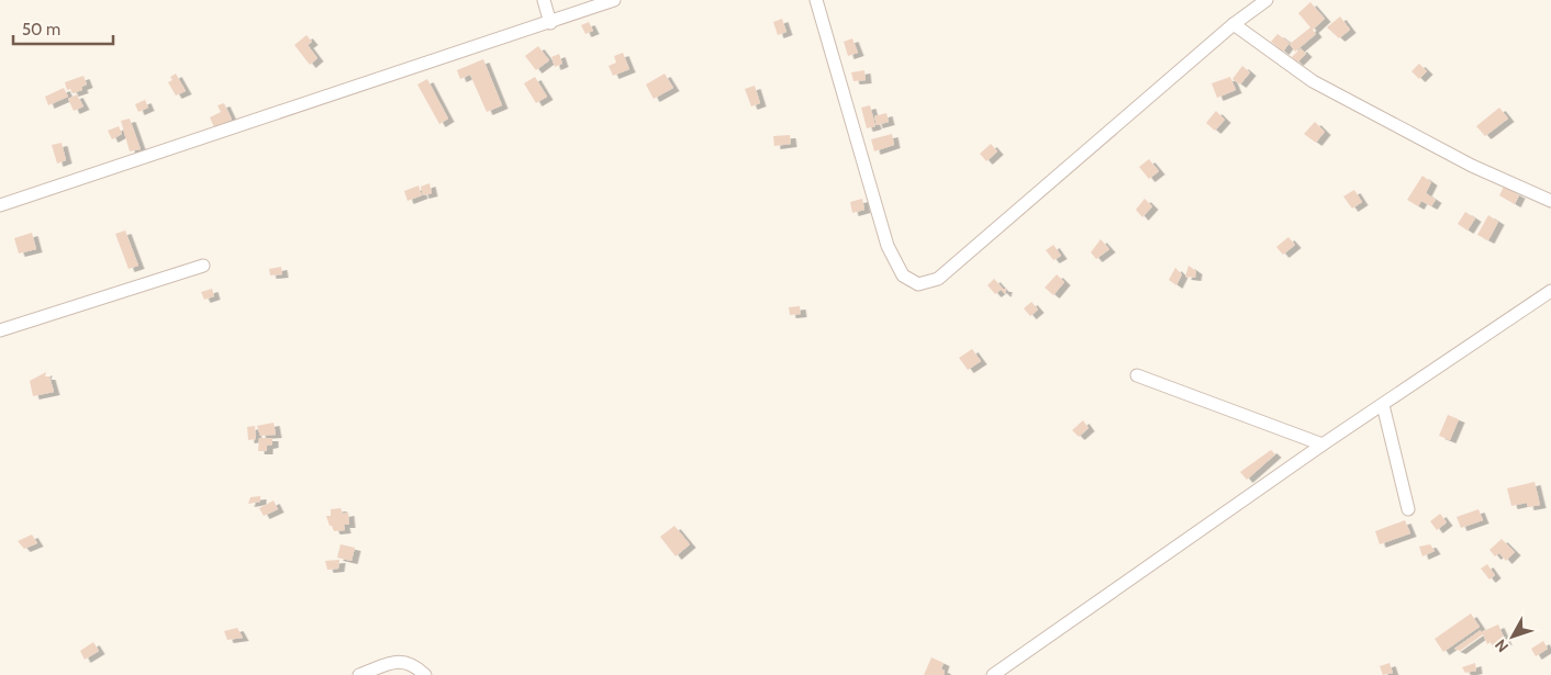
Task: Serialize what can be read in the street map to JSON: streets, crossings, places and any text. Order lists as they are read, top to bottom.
{
  "scale_bar": "50 m",
  "north": "bottom left"
}
